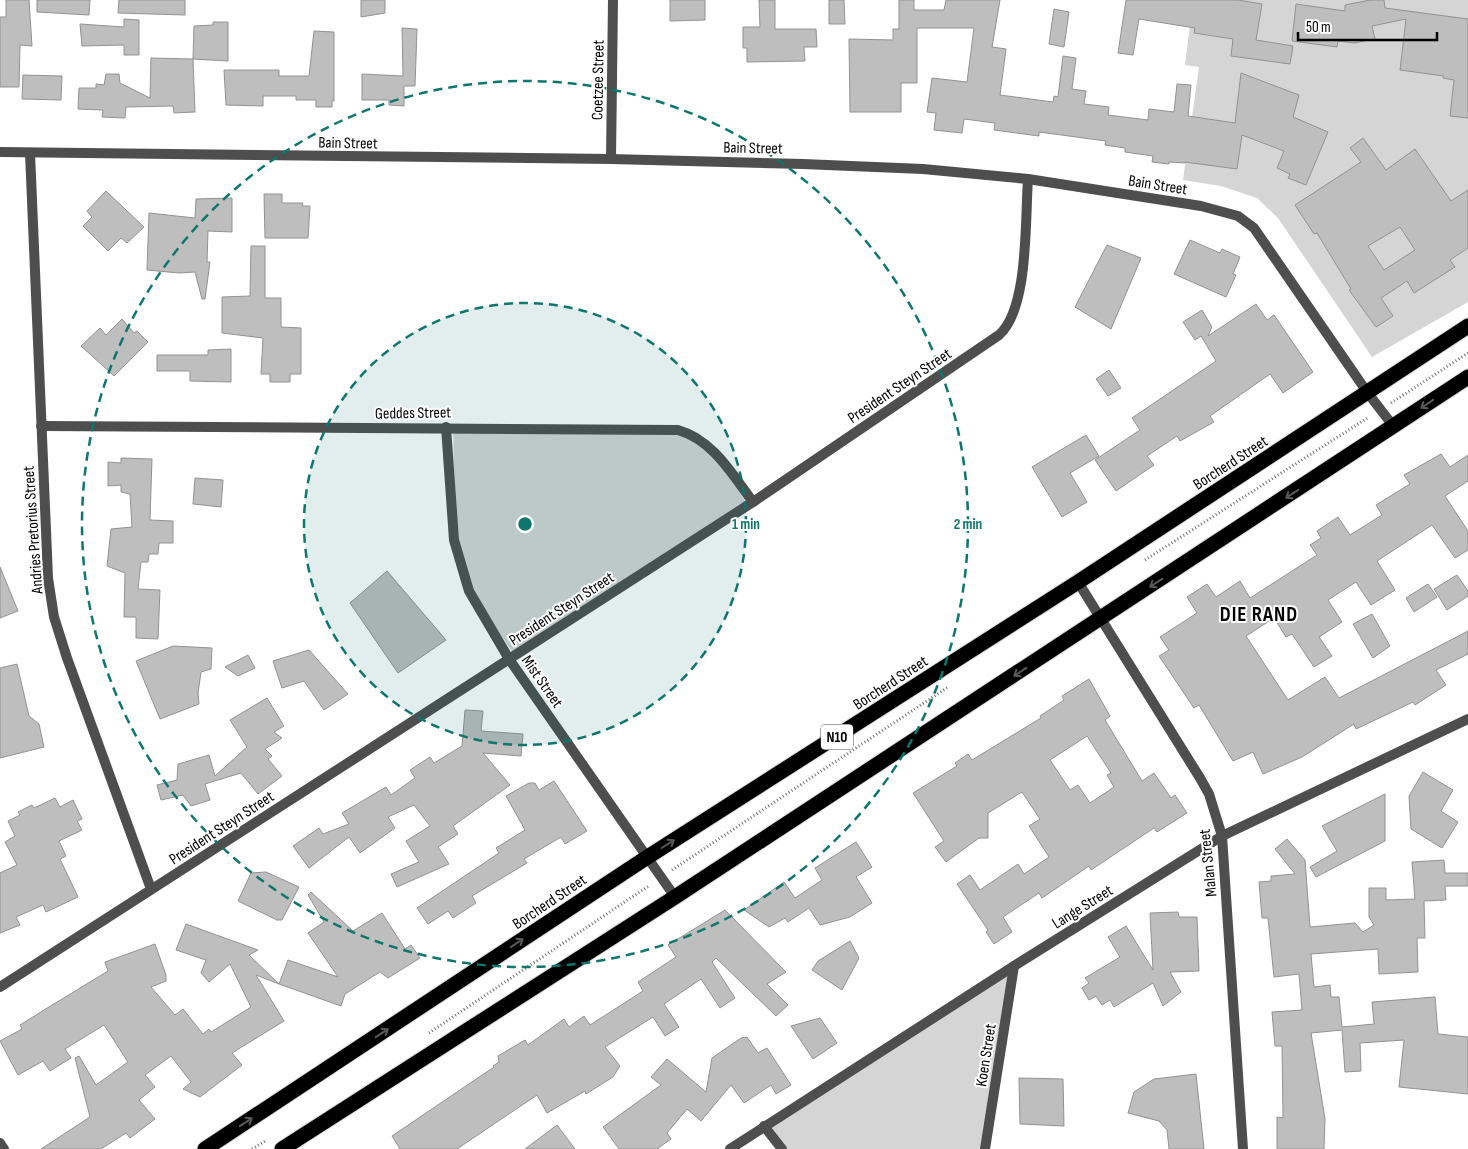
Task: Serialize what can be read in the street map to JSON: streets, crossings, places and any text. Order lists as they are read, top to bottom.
{
  "streets": {
    "highway": ["Borcherd Street", "N10"],
    "street": [
      "Coetzee Street",
      "Bain Street",
      "President Steyn Street",
      "Geddes Street",
      "Andries Pretorius Street",
      "Mist Street",
      "Malan Street",
      "Lange Street",
      "Koen Street"
    ]
  },
  "crossings": [
    ["Coetzee Street", "Bain Street"],
    ["Bain Street", "President Steyn Street"],
    ["Bain Street", "Borcherd Street"],
    ["Bain Street", "Andries Pretorius Street"],
    ["President Steyn Street", "Geddes Street"],
    ["President Steyn Street", "Andries Pretorius Street"],
    ["President Steyn Street", "Mist Street"],
    ["Geddes Street", "Andries Pretorius Street"],
    ["Geddes Street", "Mist Street"],
    ["Borcherd Street", "Mist Street"],
    ["Borcherd Street", "Malan Street"],
    ["Malan Street", "Lange Street"],
    ["Lange Street", "Koen Street"]
  ],
  "districts": ["DIE RAND"],
  "scale_bar": "50 m",
  "rings": ["1 min", "2 min"]
}
